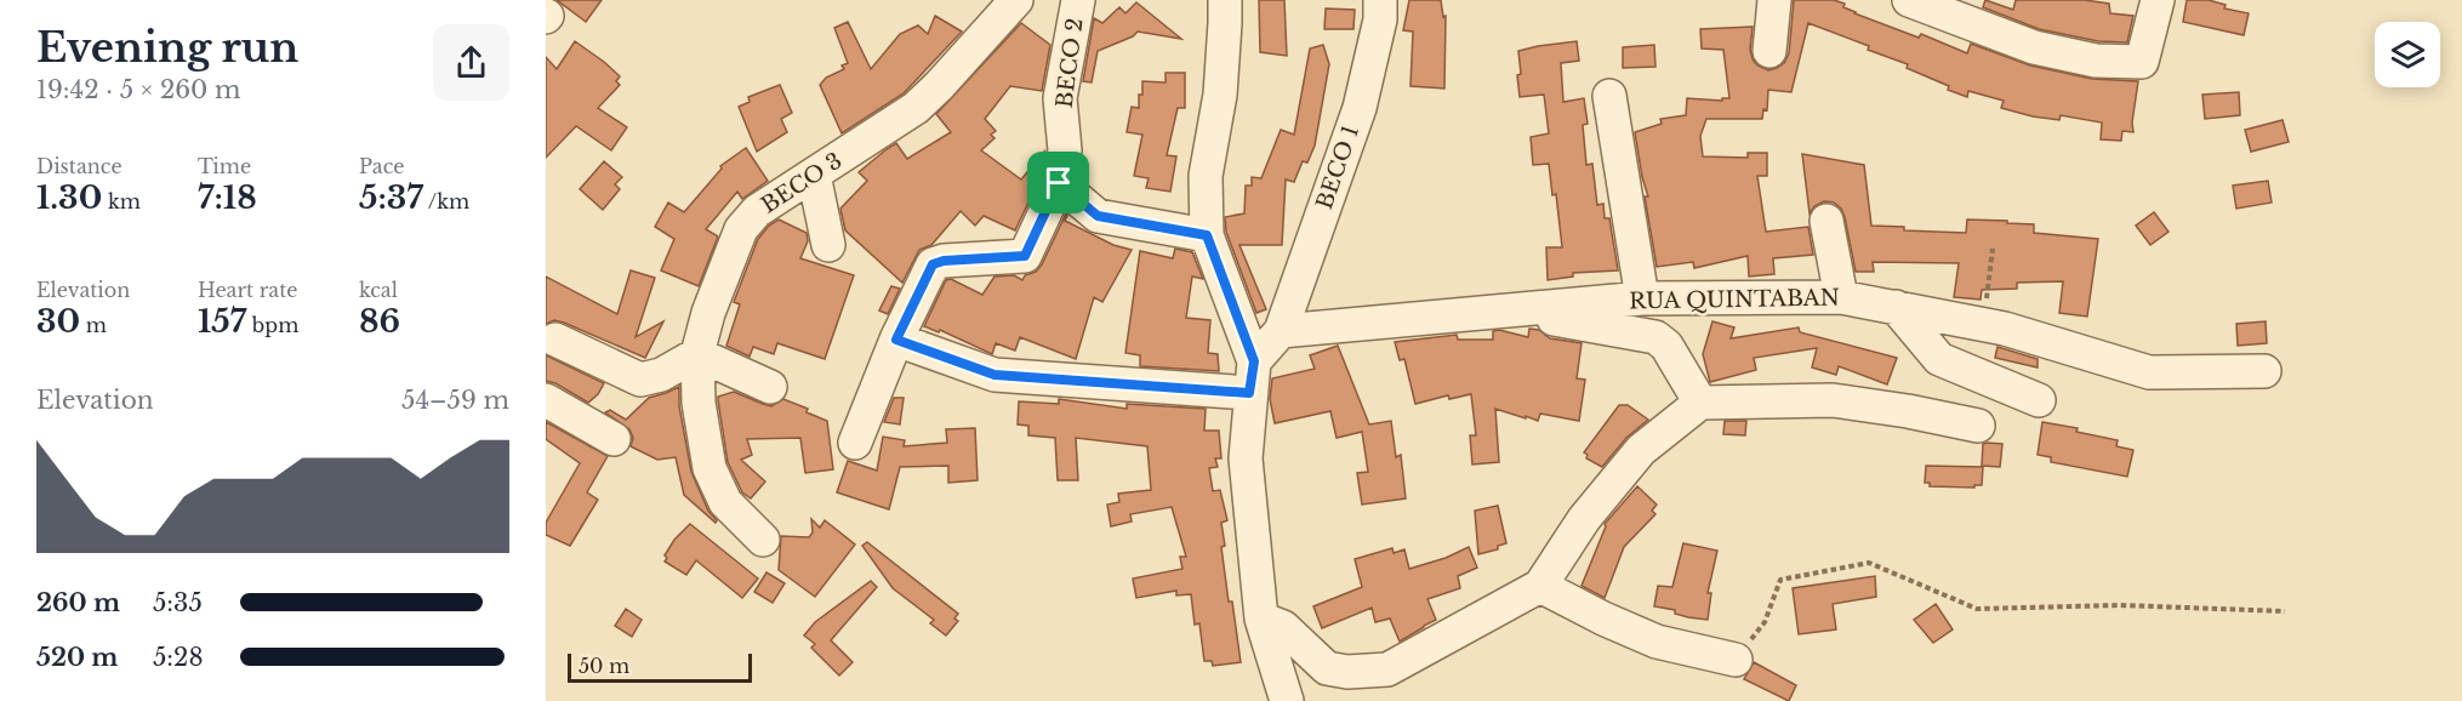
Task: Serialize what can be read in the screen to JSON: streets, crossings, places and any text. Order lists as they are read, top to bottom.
{
  "streets": {
    "street": [
      "BECO 2",
      "BECO 1",
      "BECO 3",
      "RUA QUINTABAN"
    ]
  },
  "crossings": [
    ["BECO 1", "RUA QUINTABAN"]
  ],
  "scale_bar": "50 m",
  "page": {
    "heading": ["Evening run", "19:42 · 5 × 260 m"],
    "stats": [
      ["Distance", "1.30 km"],
      ["Time", "7:18"],
      ["Pace", "5:37 /km"],
      ["Elevation", "30 m"],
      ["Heart rate", "157 bpm"],
      ["kcal", "86"]
    ],
    "chart": ["Elevation", "54–59 m"],
    "list": [
      {
        "name": "260 m",
        "note": "5:35"
      },
      {
        "name": "520 m",
        "note": "5:28"
      }
    ],
    "scale": "50 m"
  }
}
